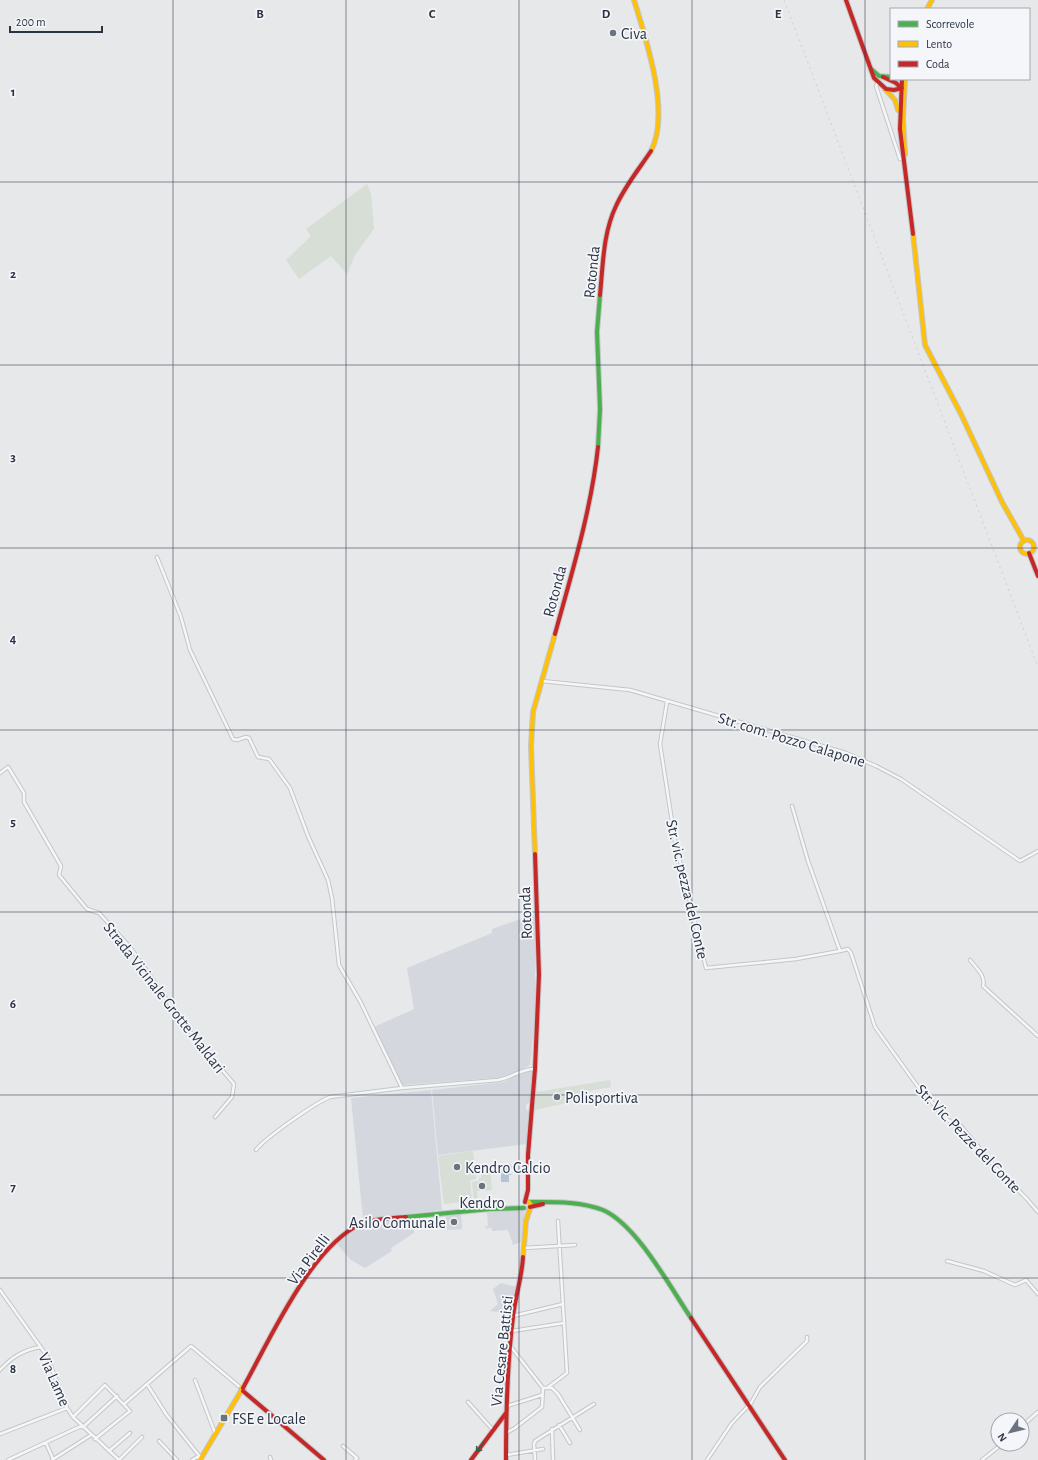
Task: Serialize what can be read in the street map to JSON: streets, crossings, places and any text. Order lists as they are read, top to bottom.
{
  "streets": {
    "main road": ["Rotonda", "Via Pirelli", "Via Cesare Battisti"],
    "street": [
      "Str. com. Pozzo Calapone",
      "Str. vic. pezza del Conte",
      "Strada Vicinale Grotte Maldari",
      "Str. Vic. Pezze del Conte",
      "Via Lame"
    ]
  },
  "crossings": [
    ["Rotonda", "Str. com. Pozzo Calapone"],
    ["Rotonda", "Via Pirelli"],
    ["Str. com. Pozzo Calapone", "Str. vic. pezza del Conte"],
    ["Str. vic. pezza del Conte", "Str. Vic. Pezze del Conte"],
    ["Via Pirelli", "Via Cesare Battisti"]
  ],
  "places": {
    "other": [
      "Civa",
      "Polisportiva",
      "Kendro Calcio",
      "Kendro",
      "Asilo Comunale"
    ],
    "transit": ["FSE e Locale"]
  },
  "legend": ["Scorrevole", "Lento", "Coda"],
  "scale_bar": "200 m",
  "north": "bottom left",
  "grid": {
    "columns": [
      "B",
      "C",
      "D",
      "E"
    ],
    "rows": [
      "1",
      "2",
      "3",
      "4",
      "5",
      "6",
      "7",
      "8"
    ]
  }
}
